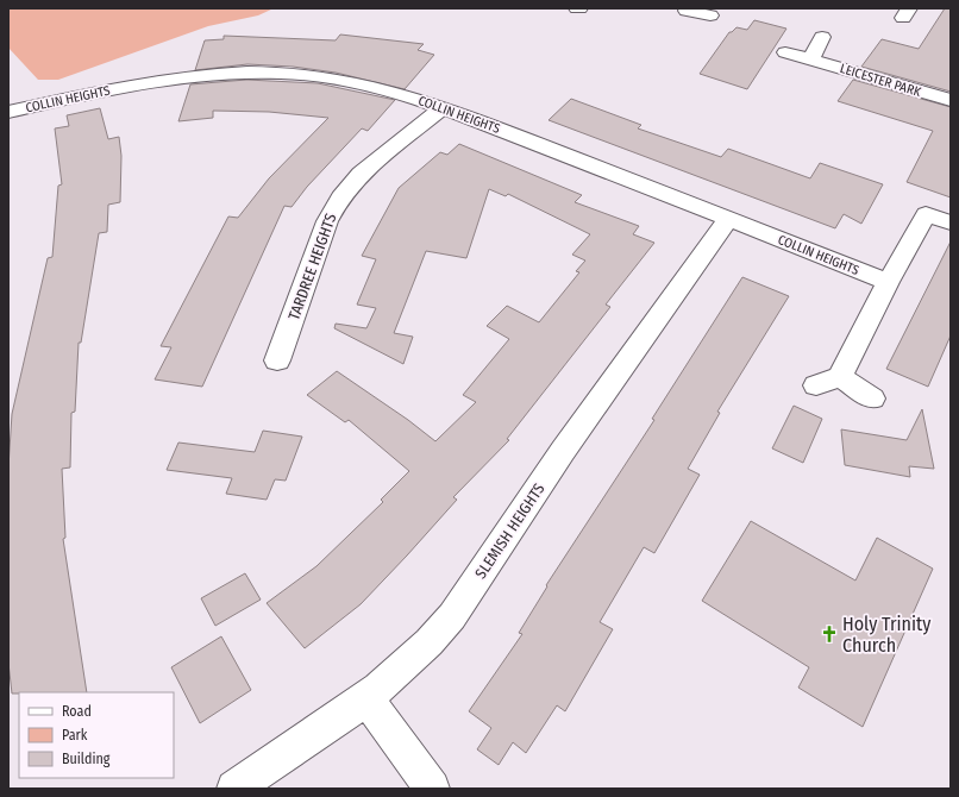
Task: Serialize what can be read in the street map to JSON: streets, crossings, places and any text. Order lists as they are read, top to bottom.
{
  "streets": {
    "street": [
      "LEICESTER PARK",
      "COLLIN HEIGHTS",
      "TARDREE HEIGHTS",
      "SLEMISH HEIGHTS"
    ]
  },
  "crossings": [
    ["COLLIN HEIGHTS", "TARDREE HEIGHTS"],
    ["COLLIN HEIGHTS", "SLEMISH HEIGHTS"]
  ],
  "places": {
    "church": ["Holy Trinity Church"]
  },
  "legend": ["Road", "Park", "Building"]
}
